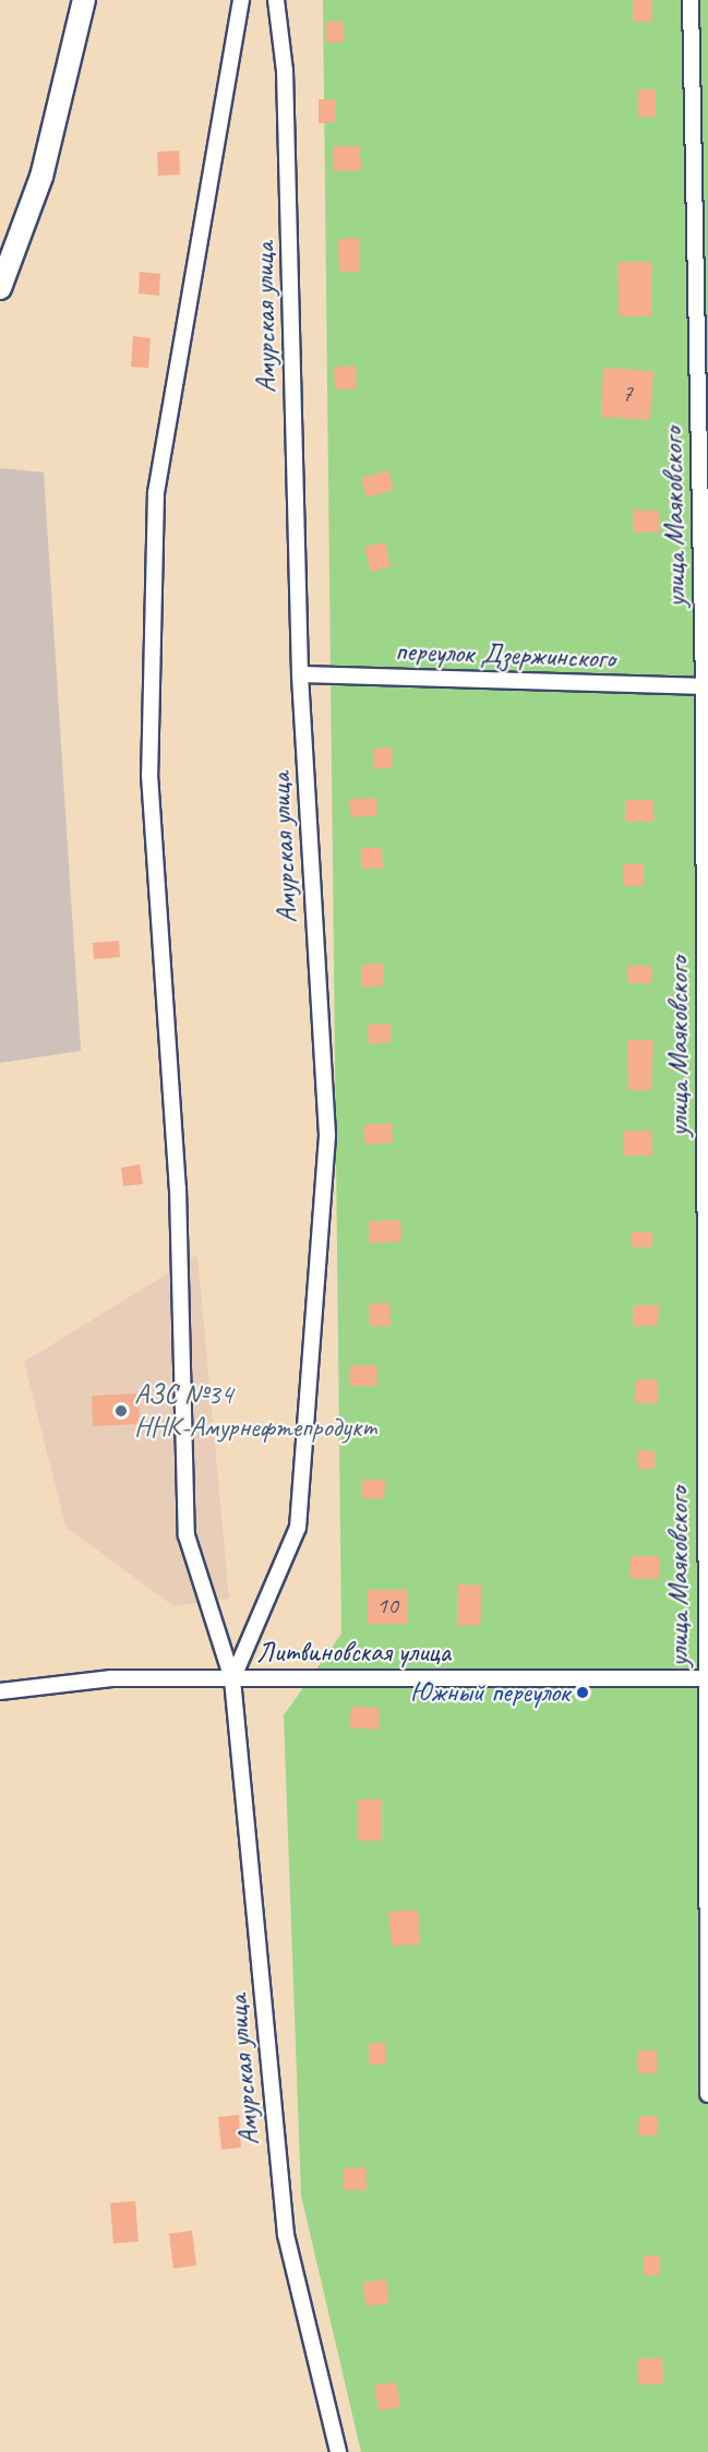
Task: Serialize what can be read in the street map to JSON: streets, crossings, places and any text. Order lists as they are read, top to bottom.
{
  "streets": {
    "street": [
      "Амурская улица",
      "улица Маяковского",
      "переулок Дзержинского",
      "Литвиновская улица"
    ]
  },
  "crossings": [
    ["Амурская улица", "переулок Дзержинского"],
    ["Амурская улица", "Литвиновская улица"],
    ["улица Маяковского", "переулок Дзержинского"],
    ["улица Маяковского", "Литвиновская улица"]
  ],
  "places": ["АЗС №34 ННК-Амурнефтепродукт", "Южный переулок"],
  "house_numbers": ["7", "10"]
}
